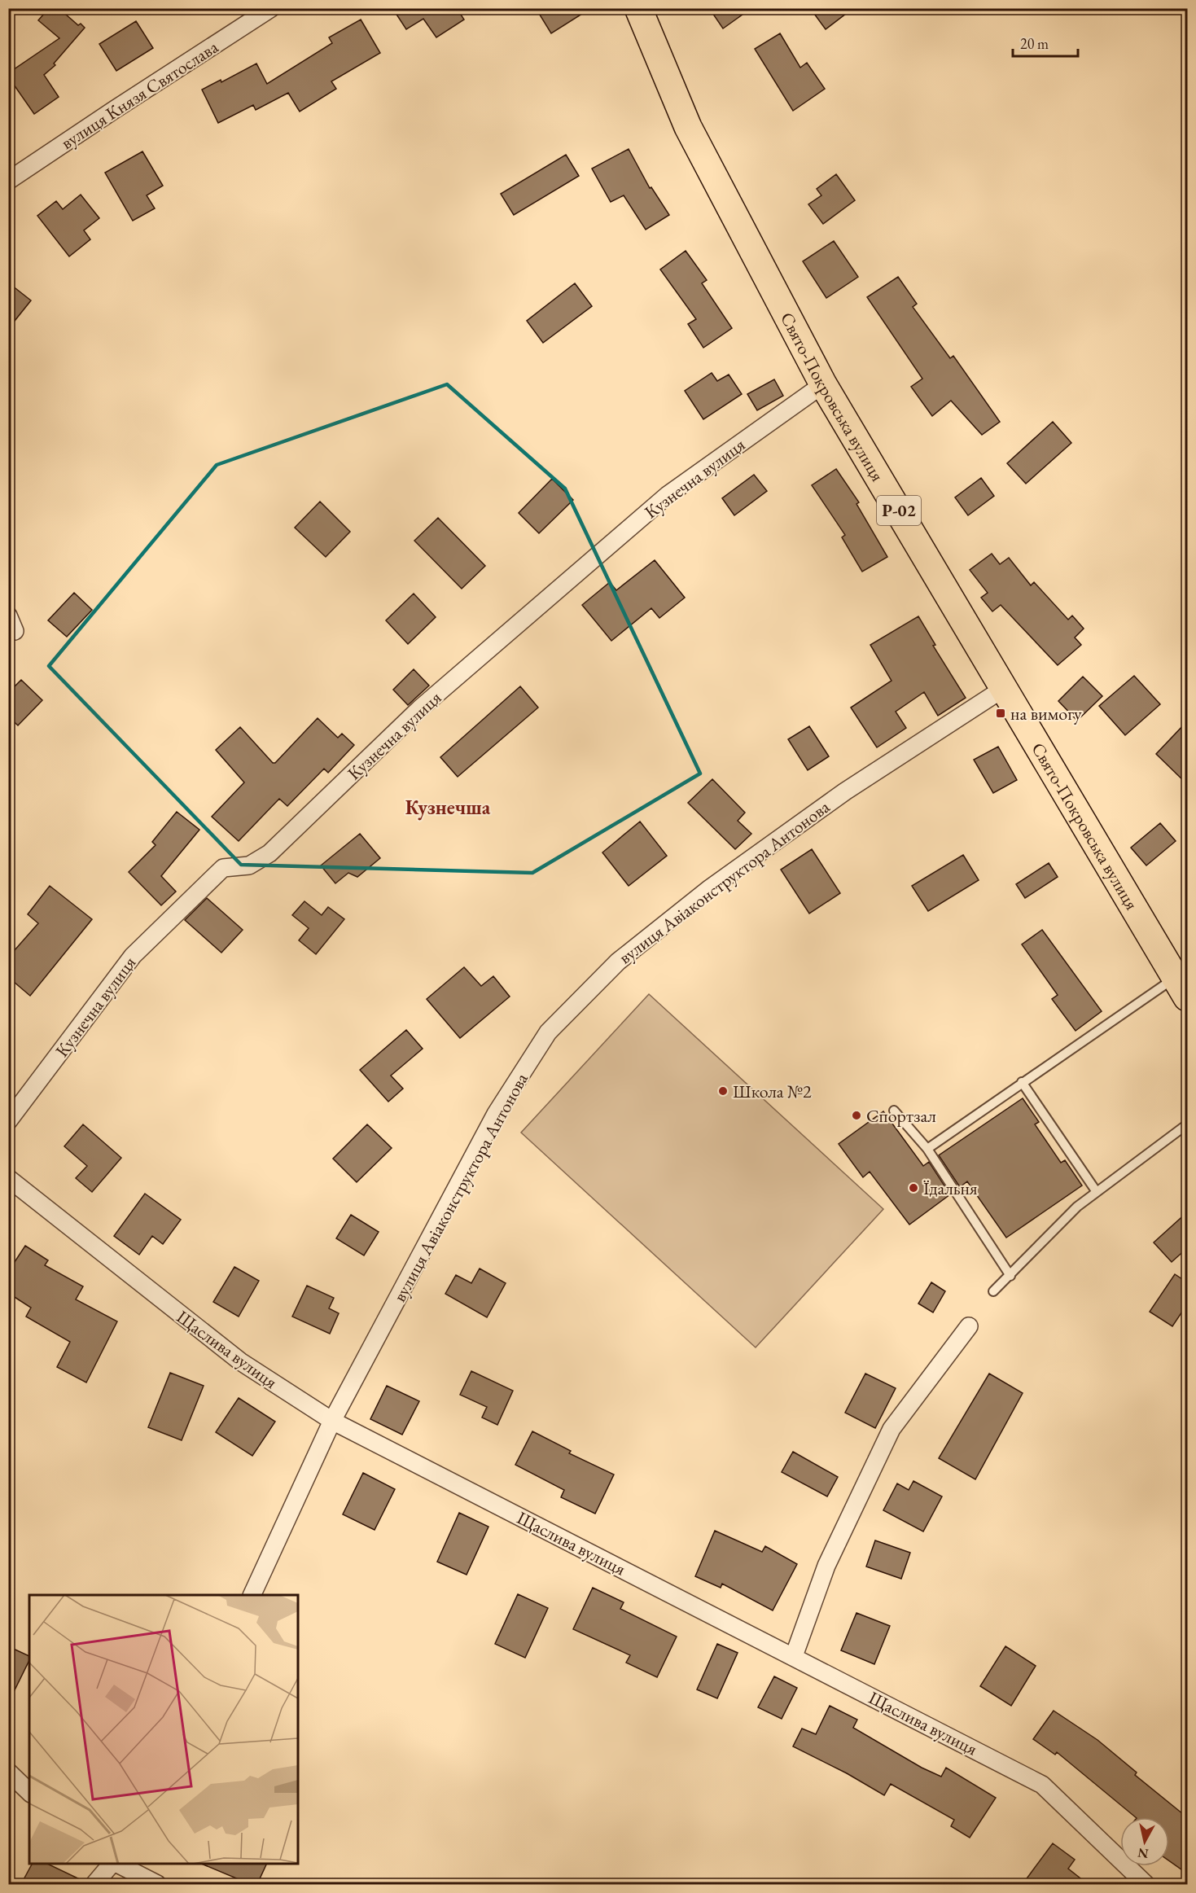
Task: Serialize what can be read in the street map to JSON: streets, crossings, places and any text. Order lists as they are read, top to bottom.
{
  "streets": {
    "main road": ["Свято-Покровська вулиця", "Р-02"],
    "street": [
      "вулиця Князя Святослава",
      "Кузнечна вулиця",
      "вулиця Авіаконструктора Антонова",
      "Щаслива вулиця"
    ]
  },
  "crossings": [
    ["Свято-Покровська вулиця", "Кузнечна вулиця"],
    ["Свято-Покровська вулиця", "вулиця Авіаконструктора Антонова"],
    ["вулиця Авіаконструктора Антонова", "Щаслива вулиця"]
  ],
  "districts": ["Кузнечша"],
  "places": {
    "transit": ["на вимогу"],
    "other": ["Школа №2", "Спортзал", "Їдальня"]
  },
  "scale_bar": "20 m",
  "north": "bottom"
}
